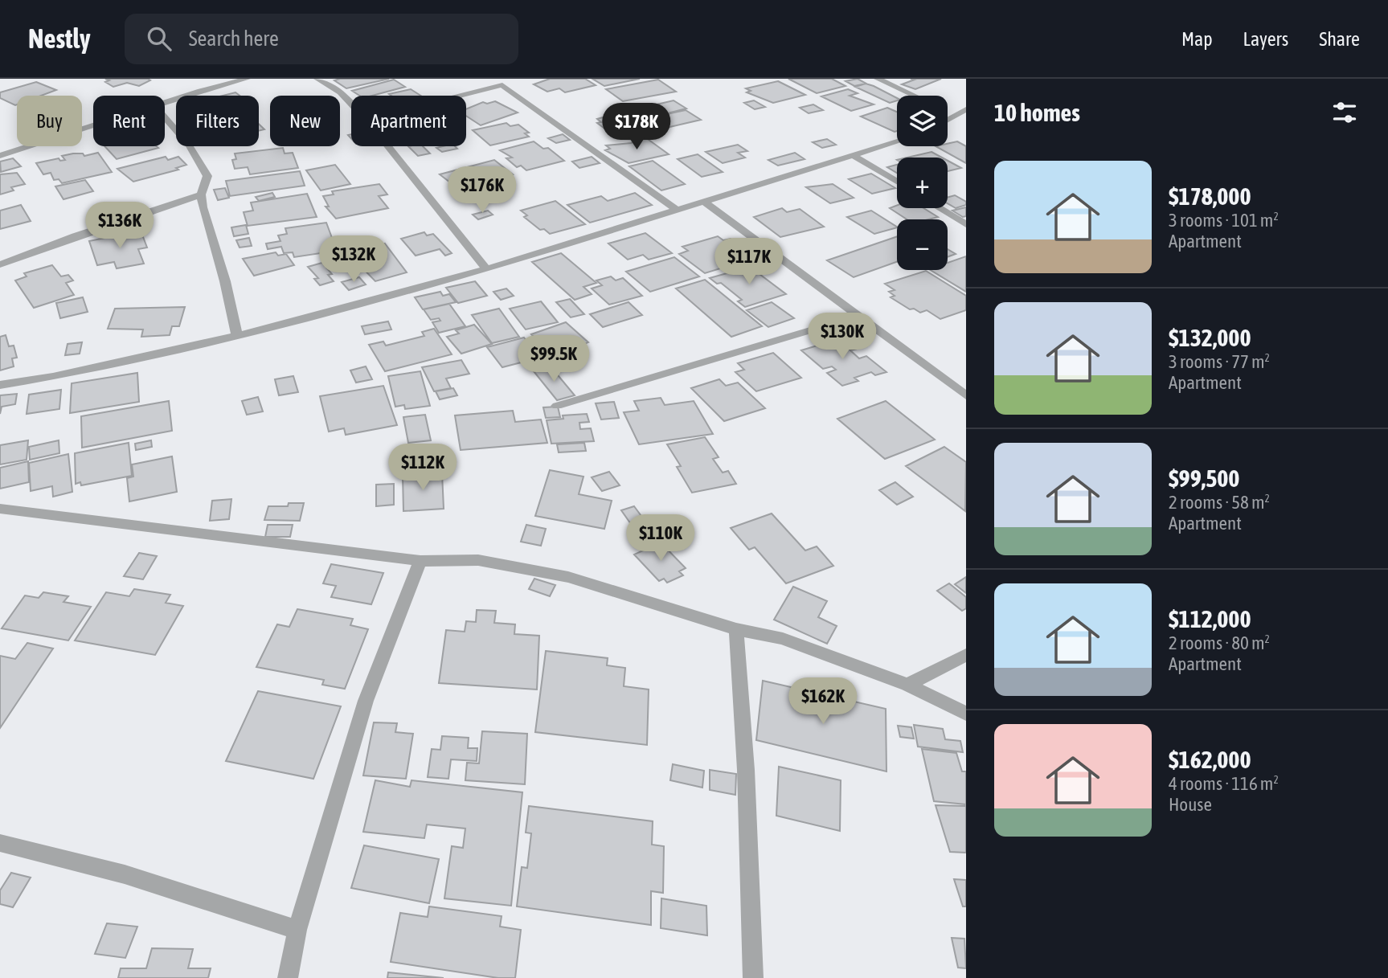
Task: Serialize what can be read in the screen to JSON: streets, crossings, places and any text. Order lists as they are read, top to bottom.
{
  "page": {
    "header": "Nestly",
    "search": "Search here",
    "nav": ["Map", "Layers", "Share"],
    "heading": "10 homes",
    "map_buttons": ["+", "−"],
    "chip": [
      "Buy",
      "Rent",
      "Filters",
      "New",
      "Apartment"
    ],
    "price": [
      "$178K",
      "$176K",
      "$136K",
      "$132K",
      "$117K",
      "$130K",
      "$99.5K",
      "$112K",
      "$110K",
      "$162K"
    ],
    "list": [
      {
        "name": "$178,000",
        "note": "3 rooms · 101 m² · Apartment"
      },
      {
        "name": "$132,000",
        "note": "3 rooms · 77 m² · Apartment"
      },
      {
        "name": "$99,500",
        "note": "2 rooms · 58 m² · Apartment"
      },
      {
        "name": "$112,000",
        "note": "2 rooms · 80 m² · Apartment"
      },
      {
        "name": "$162,000",
        "note": "4 rooms · 116 m² · House"
      }
    ]
  }
}
